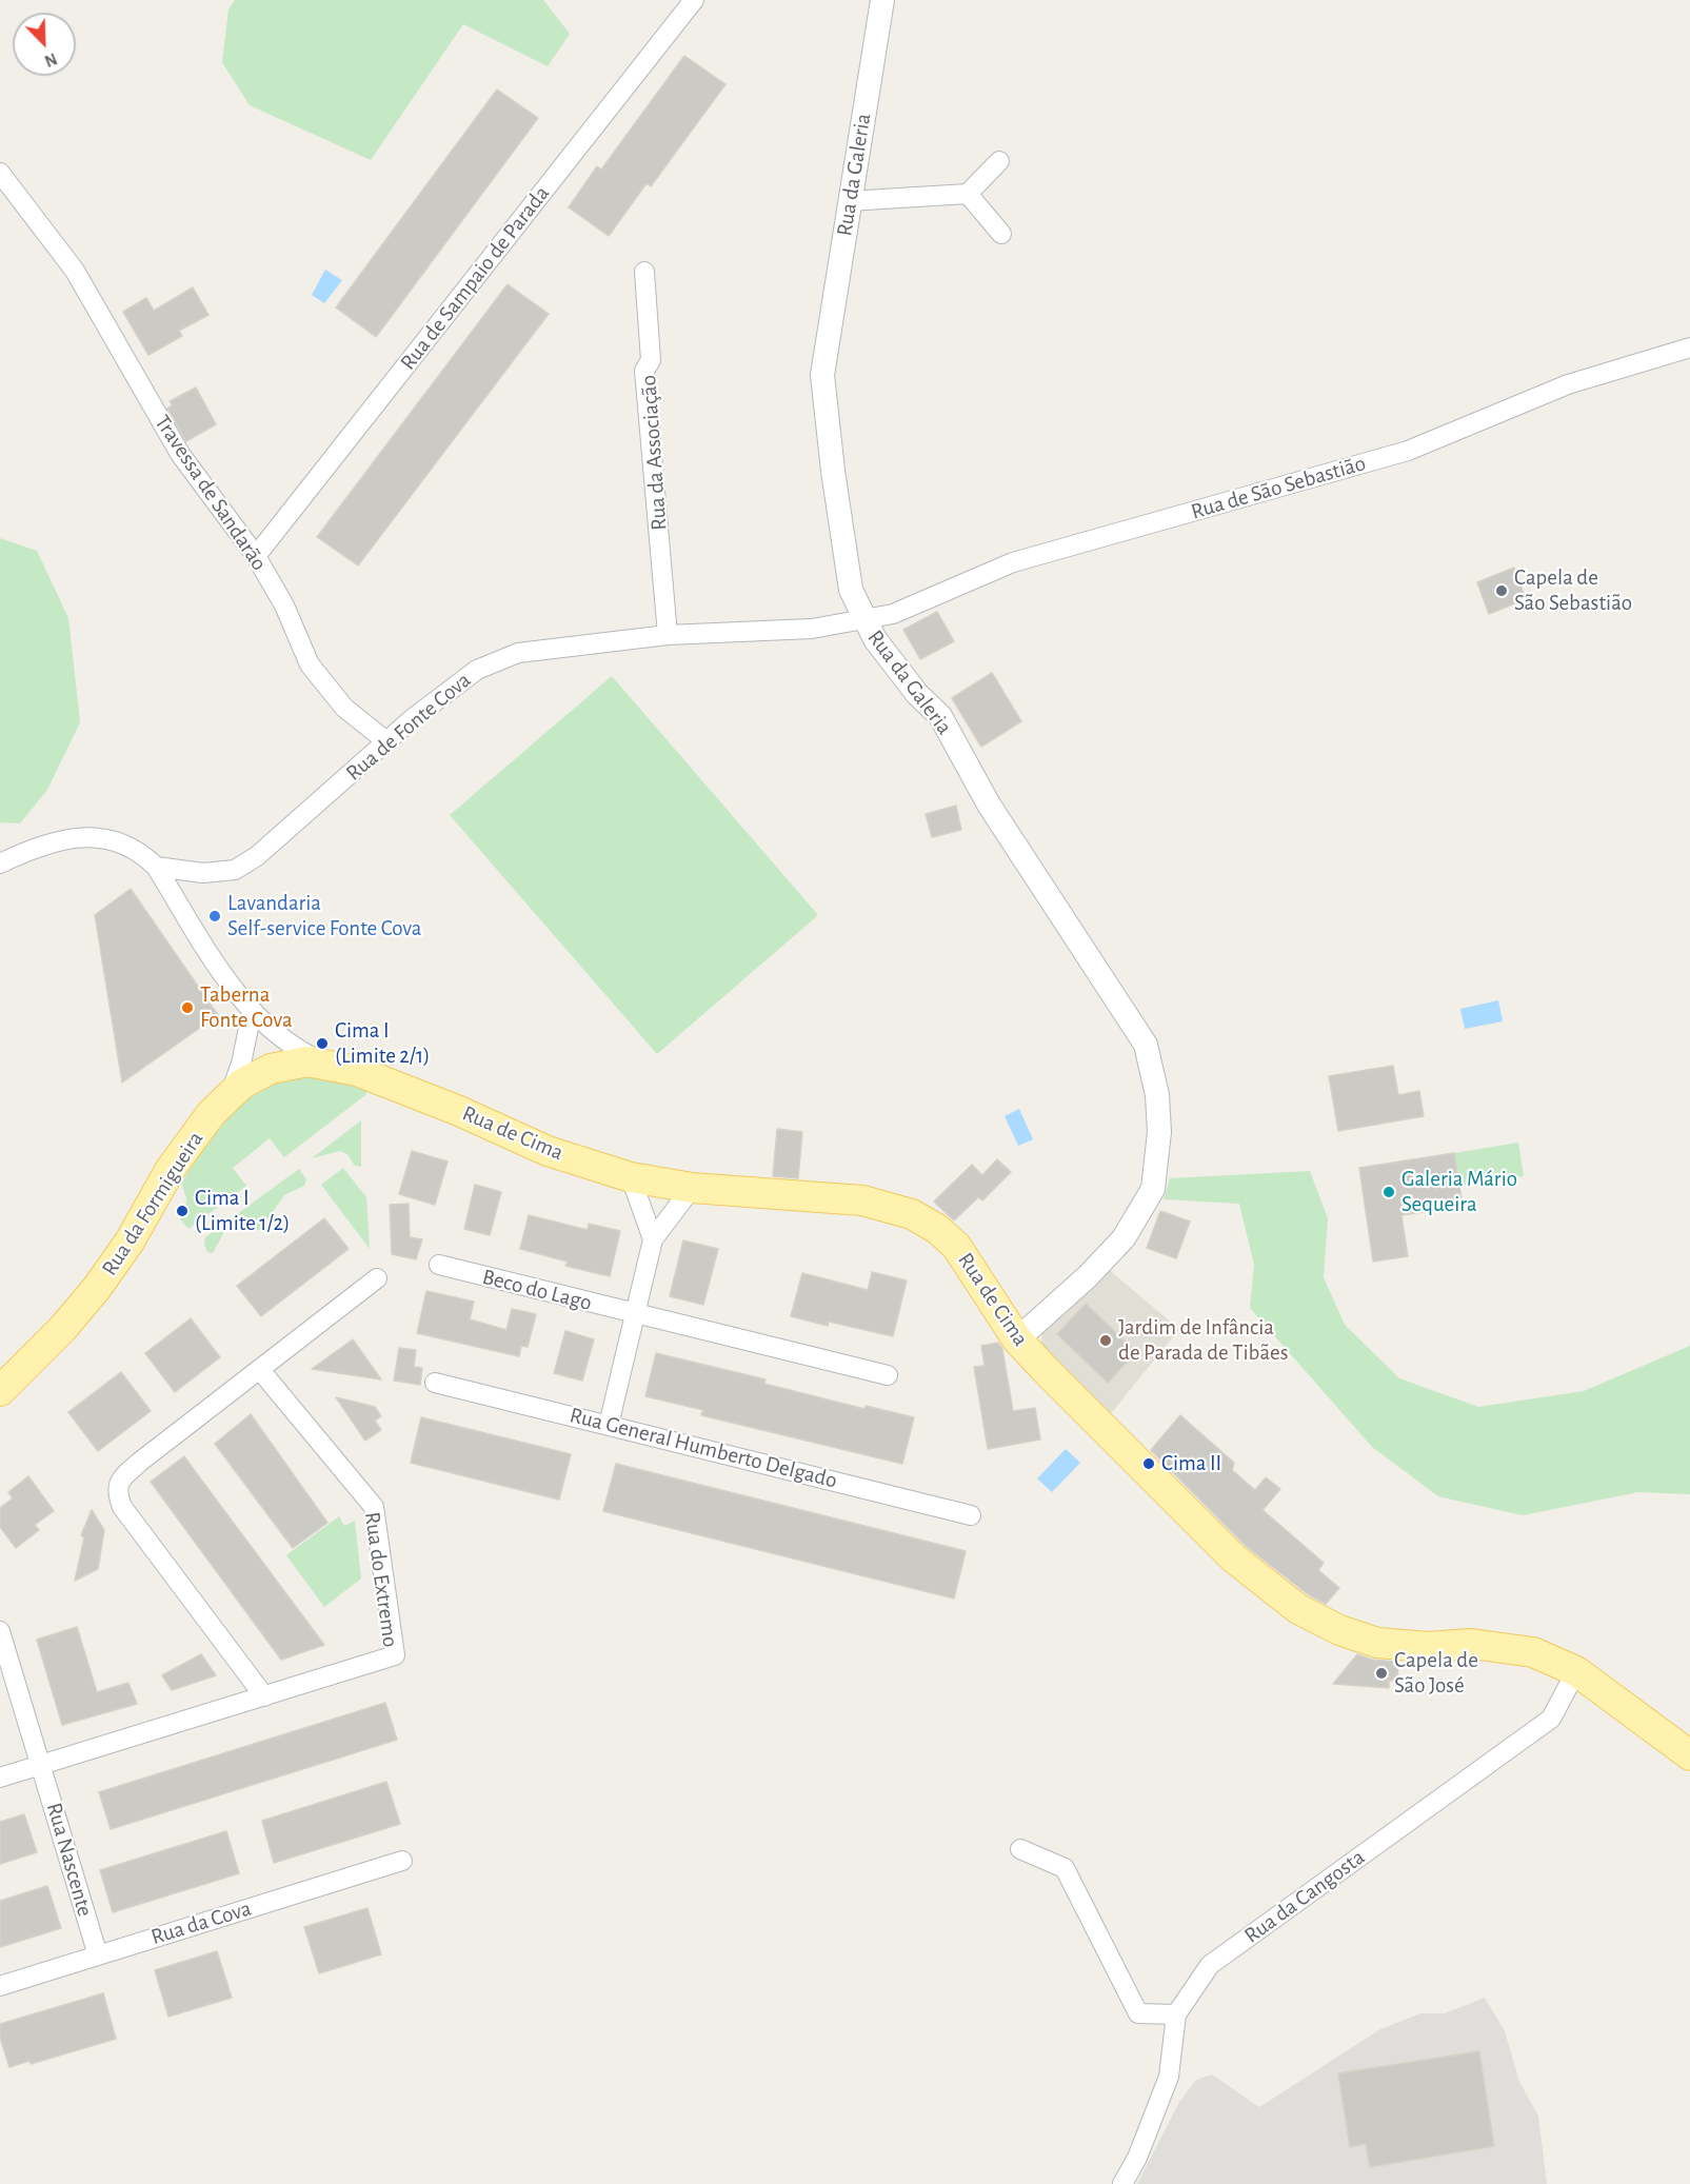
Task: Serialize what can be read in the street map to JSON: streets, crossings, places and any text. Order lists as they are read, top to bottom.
{
  "streets": {
    "main road": ["Rua de Cima", "Rua da Formigueira"],
    "street": [
      "Rua da Galeria",
      "Rua de Sampaio de Parada",
      "Rua da Associação",
      "Rua de São Sebastião",
      "Travessa de Sandarão",
      "Rua de Fonte Cova",
      "Beco do Lago",
      "Rua General Humberto Delgado",
      "Rua do Extremo",
      "Rua Nascente",
      "Rua da Cangosta",
      "Rua da Cova"
    ]
  },
  "crossings": [
    ["Rua da Galeria", "Rua de São Sebastião"],
    ["Rua da Galeria", "Rua de Fonte Cova"],
    ["Rua da Galeria", "Rua de Cima"],
    ["Rua de Sampaio de Parada", "Travessa de Sandarão"],
    ["Rua da Associação", "Rua de Fonte Cova"],
    ["Rua de São Sebastião", "Rua de Fonte Cova"],
    ["Travessa de Sandarão", "Rua de Fonte Cova"],
    ["Rua de Cima", "Rua da Formigueira"],
    ["Rua de Cima", "Rua da Cangosta"],
    ["Rua do Extremo", "Rua Nascente"],
    ["Rua Nascente", "Rua da Cova"]
  ],
  "places": [
    "Capela de São Sebastião",
    "Lavandaria Self-service Fonte Cova",
    "Taberna Fonte Cova",
    "Cima I (Limite 2/1)",
    "Galeria Mário Sequeira",
    "Cima I (Limite 1/2)",
    "Jardim de Infância de Parada de Tibães",
    "Cima II",
    "Capela de São José"
  ],
  "north": "bottom right"
}
